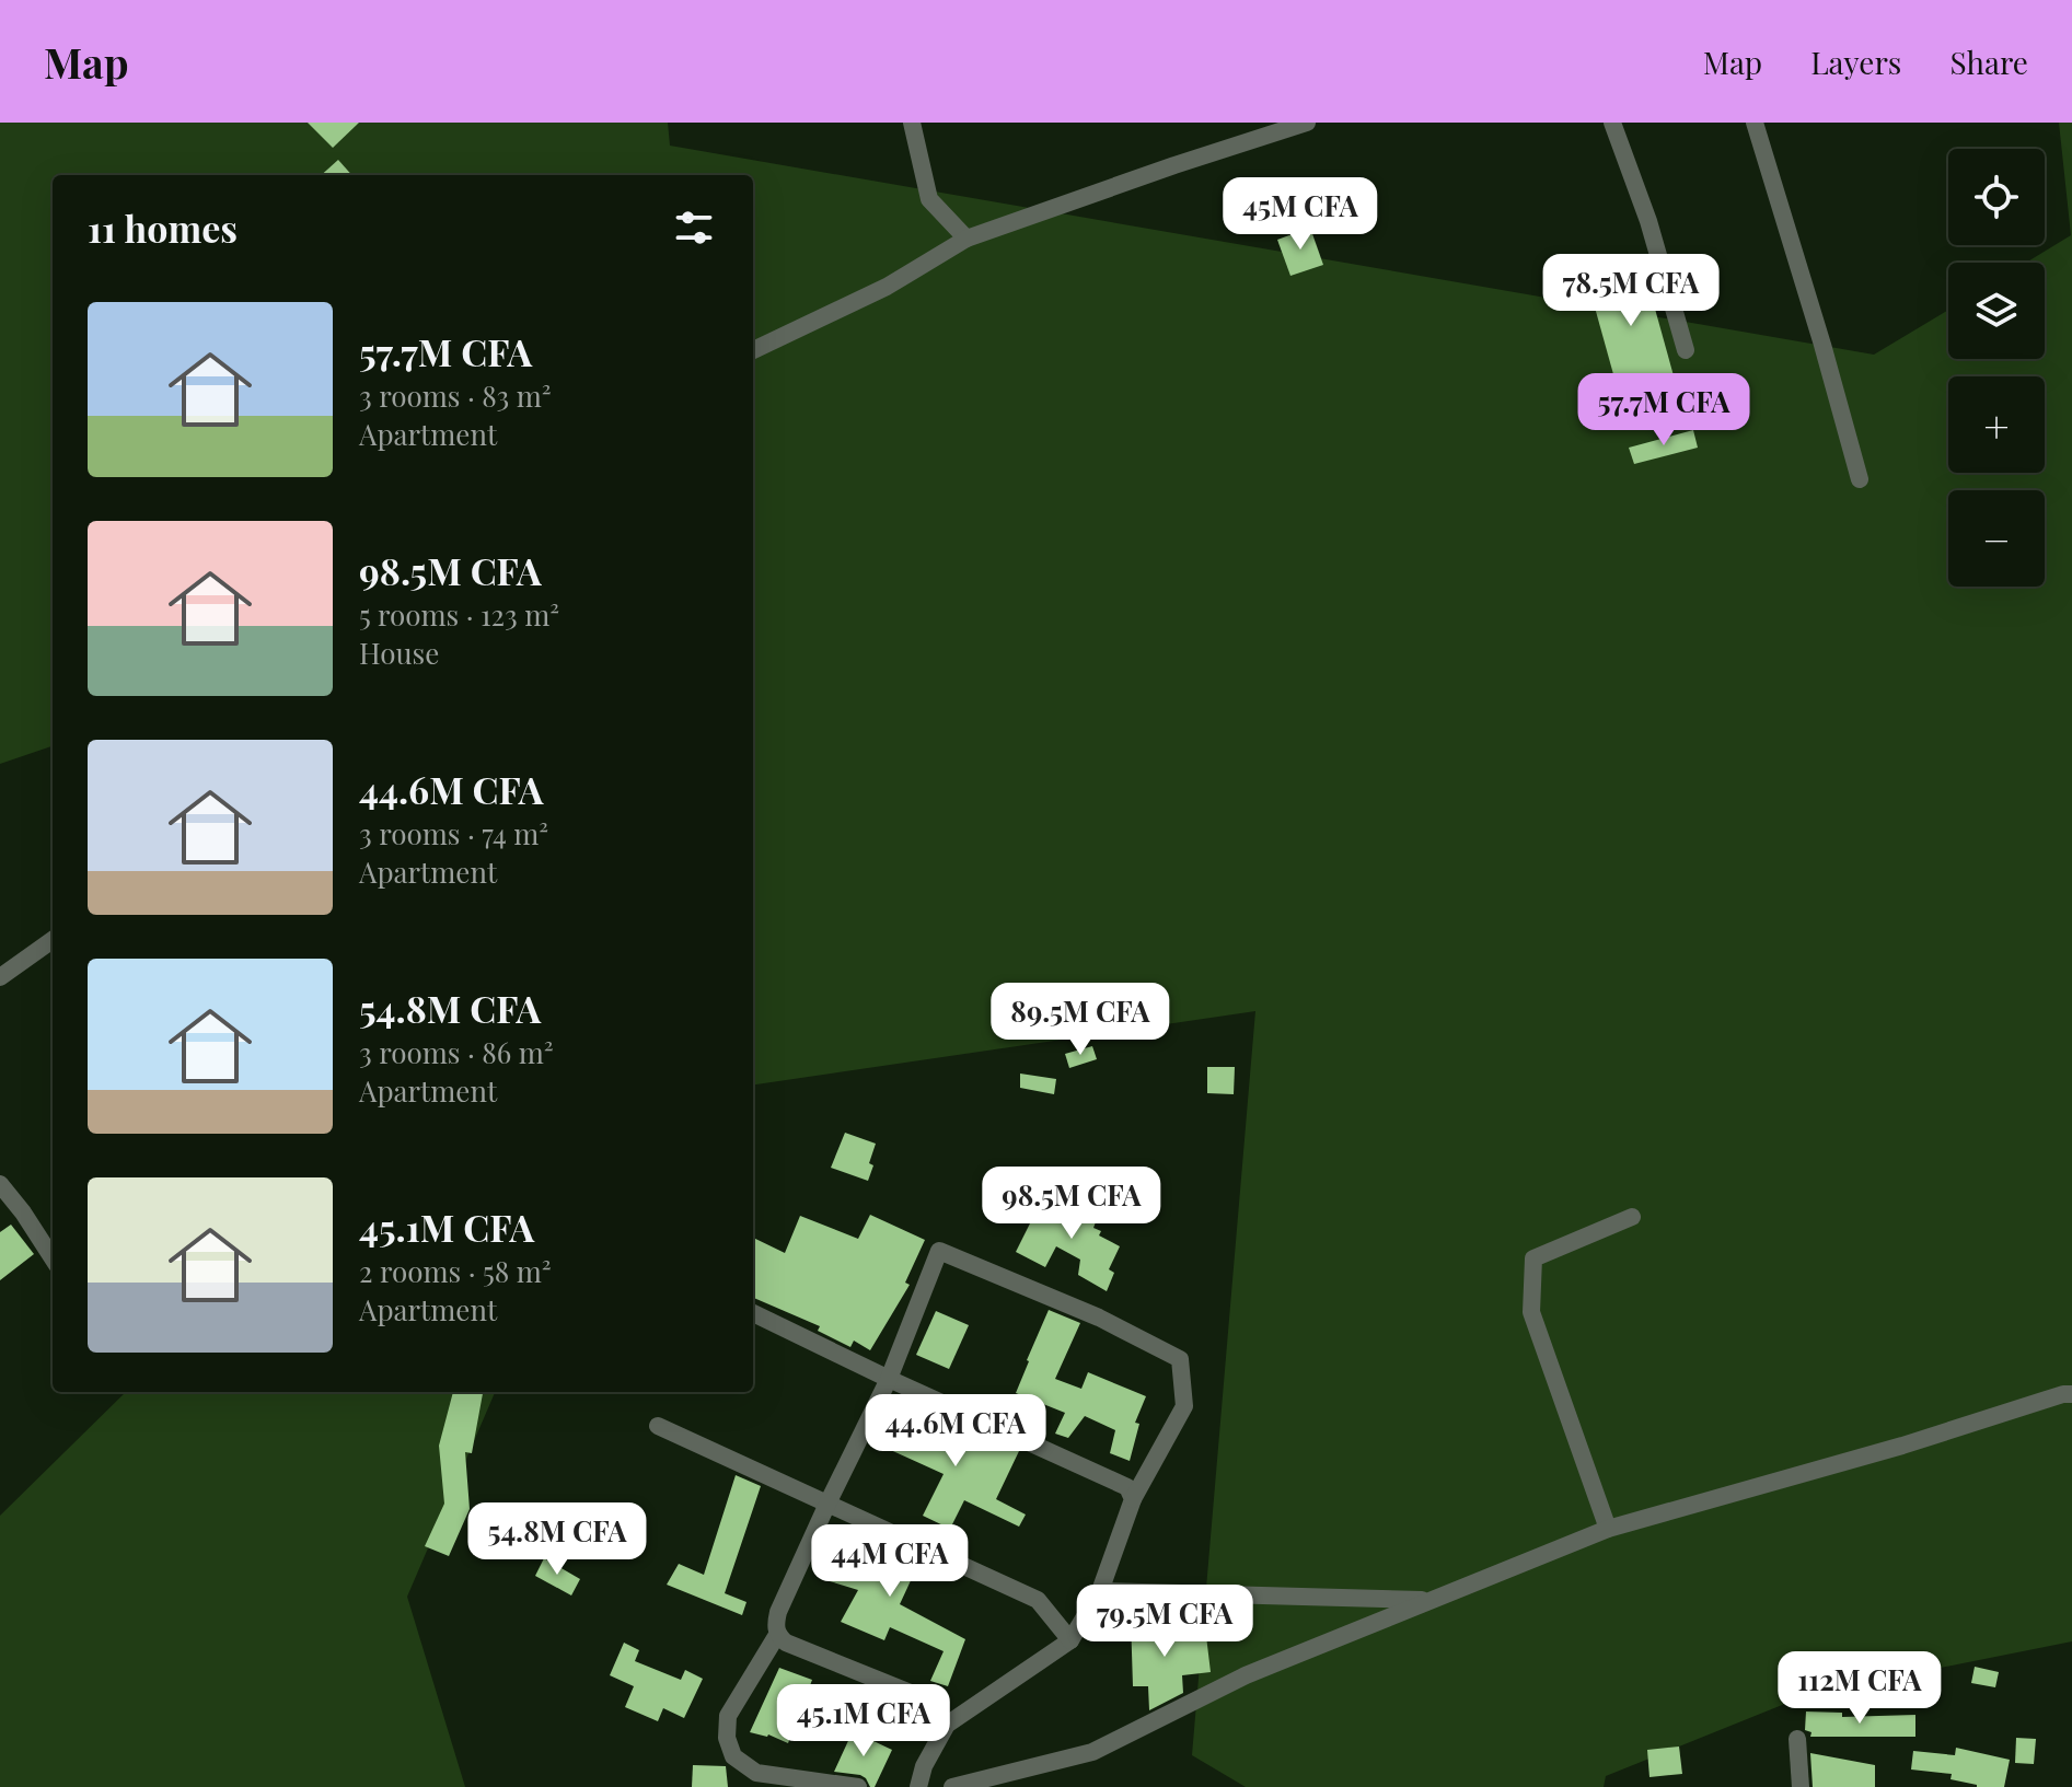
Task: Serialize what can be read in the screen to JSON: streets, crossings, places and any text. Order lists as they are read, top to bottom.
{
  "page": {
    "header": "Map",
    "nav": ["Map", "Layers", "Share"],
    "map_buttons": ["+", "−"],
    "heading": "11 homes",
    "price": [
      "45M CFA",
      "78.5M CFA",
      "57.7M CFA",
      "89.5M CFA",
      "98.5M CFA",
      "44.6M CFA",
      "54.8M CFA",
      "44M CFA",
      "79.5M CFA",
      "112M CFA",
      "45.1M CFA"
    ],
    "list": [
      {
        "name": "57.7M CFA",
        "note": "3 rooms · 83 m² · Apartment"
      },
      {
        "name": "98.5M CFA",
        "note": "5 rooms · 123 m² · House"
      },
      {
        "name": "44.6M CFA",
        "note": "3 rooms · 74 m² · Apartment"
      },
      {
        "name": "54.8M CFA",
        "note": "3 rooms · 86 m² · Apartment"
      },
      {
        "name": "45.1M CFA",
        "note": "2 rooms · 58 m² · Apartment"
      }
    ]
  }
}
